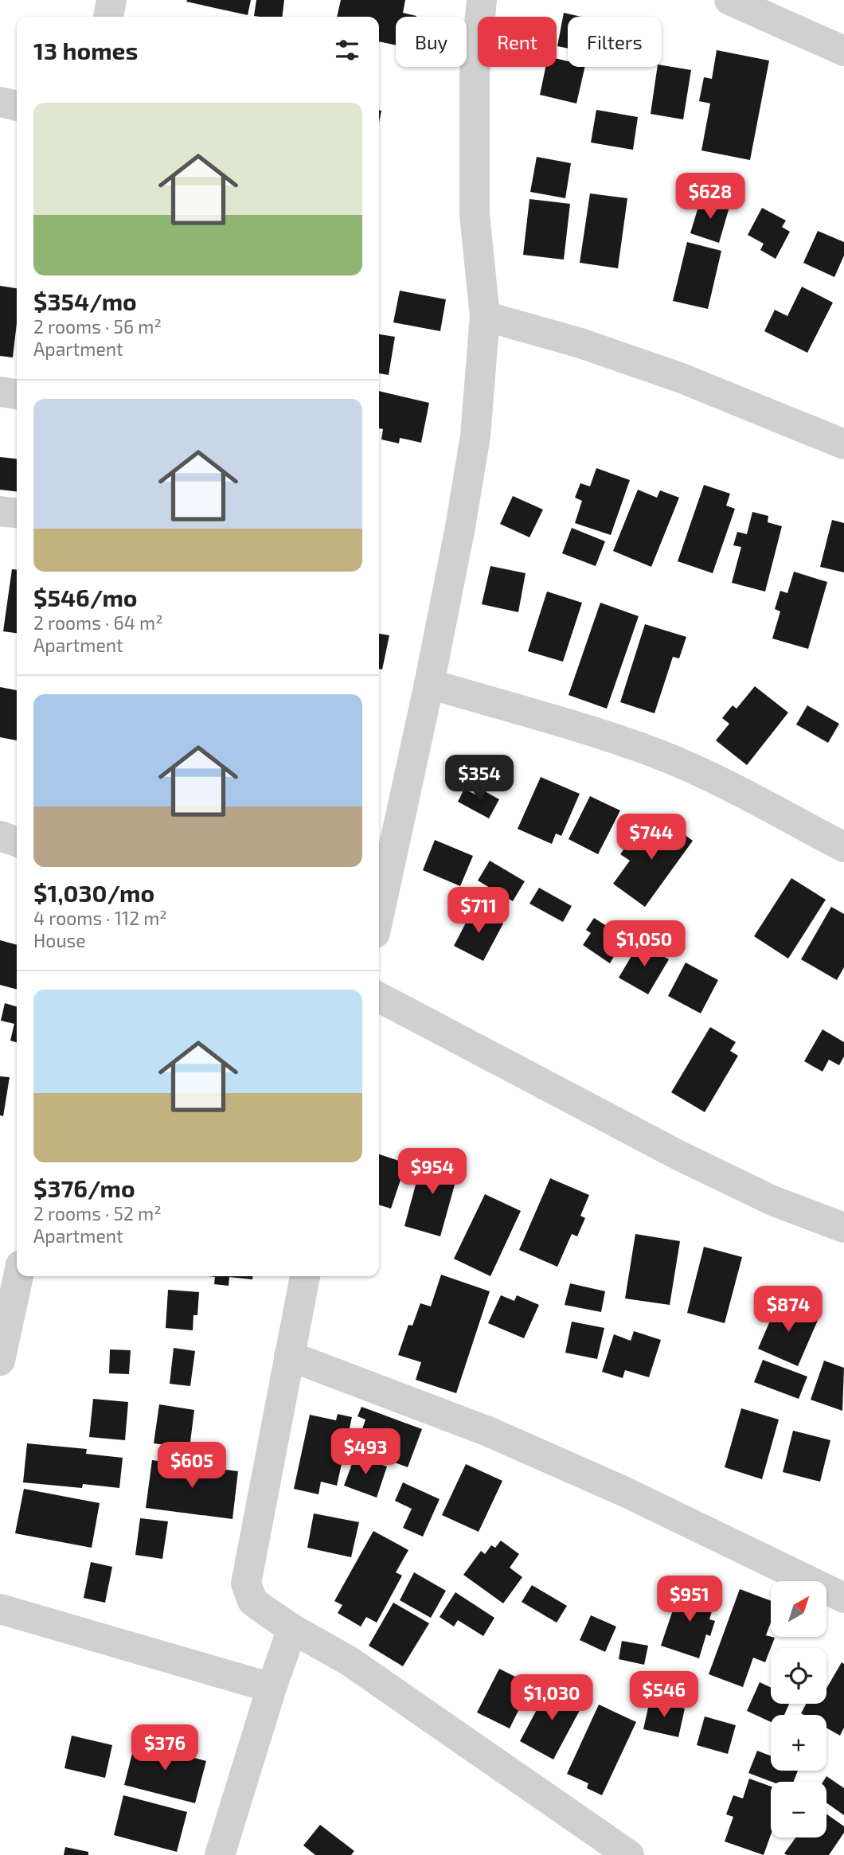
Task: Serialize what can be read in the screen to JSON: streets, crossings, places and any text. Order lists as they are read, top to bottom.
{
  "north": "top right",
  "page": {
    "chip": ["Buy", "Rent", "Filters"],
    "heading": "13 homes",
    "list": [
      {
        "name": "$354/mo",
        "note": "2 rooms · 56 m² · Apartment"
      },
      {
        "name": "$546/mo",
        "note": "2 rooms · 64 m² · Apartment"
      },
      {
        "name": "$1,030/mo",
        "note": "4 rooms · 112 m² · House"
      },
      {
        "name": "$376/mo",
        "note": "2 rooms · 52 m² · Apartment"
      }
    ],
    "price": [
      "$628",
      "$354",
      "$744",
      "$711",
      "$1,050",
      "$954",
      "$874",
      "$493",
      "$605",
      "$951",
      "$546",
      "$1,030",
      "$376"
    ],
    "map_buttons": ["+", "−"]
  }
}
